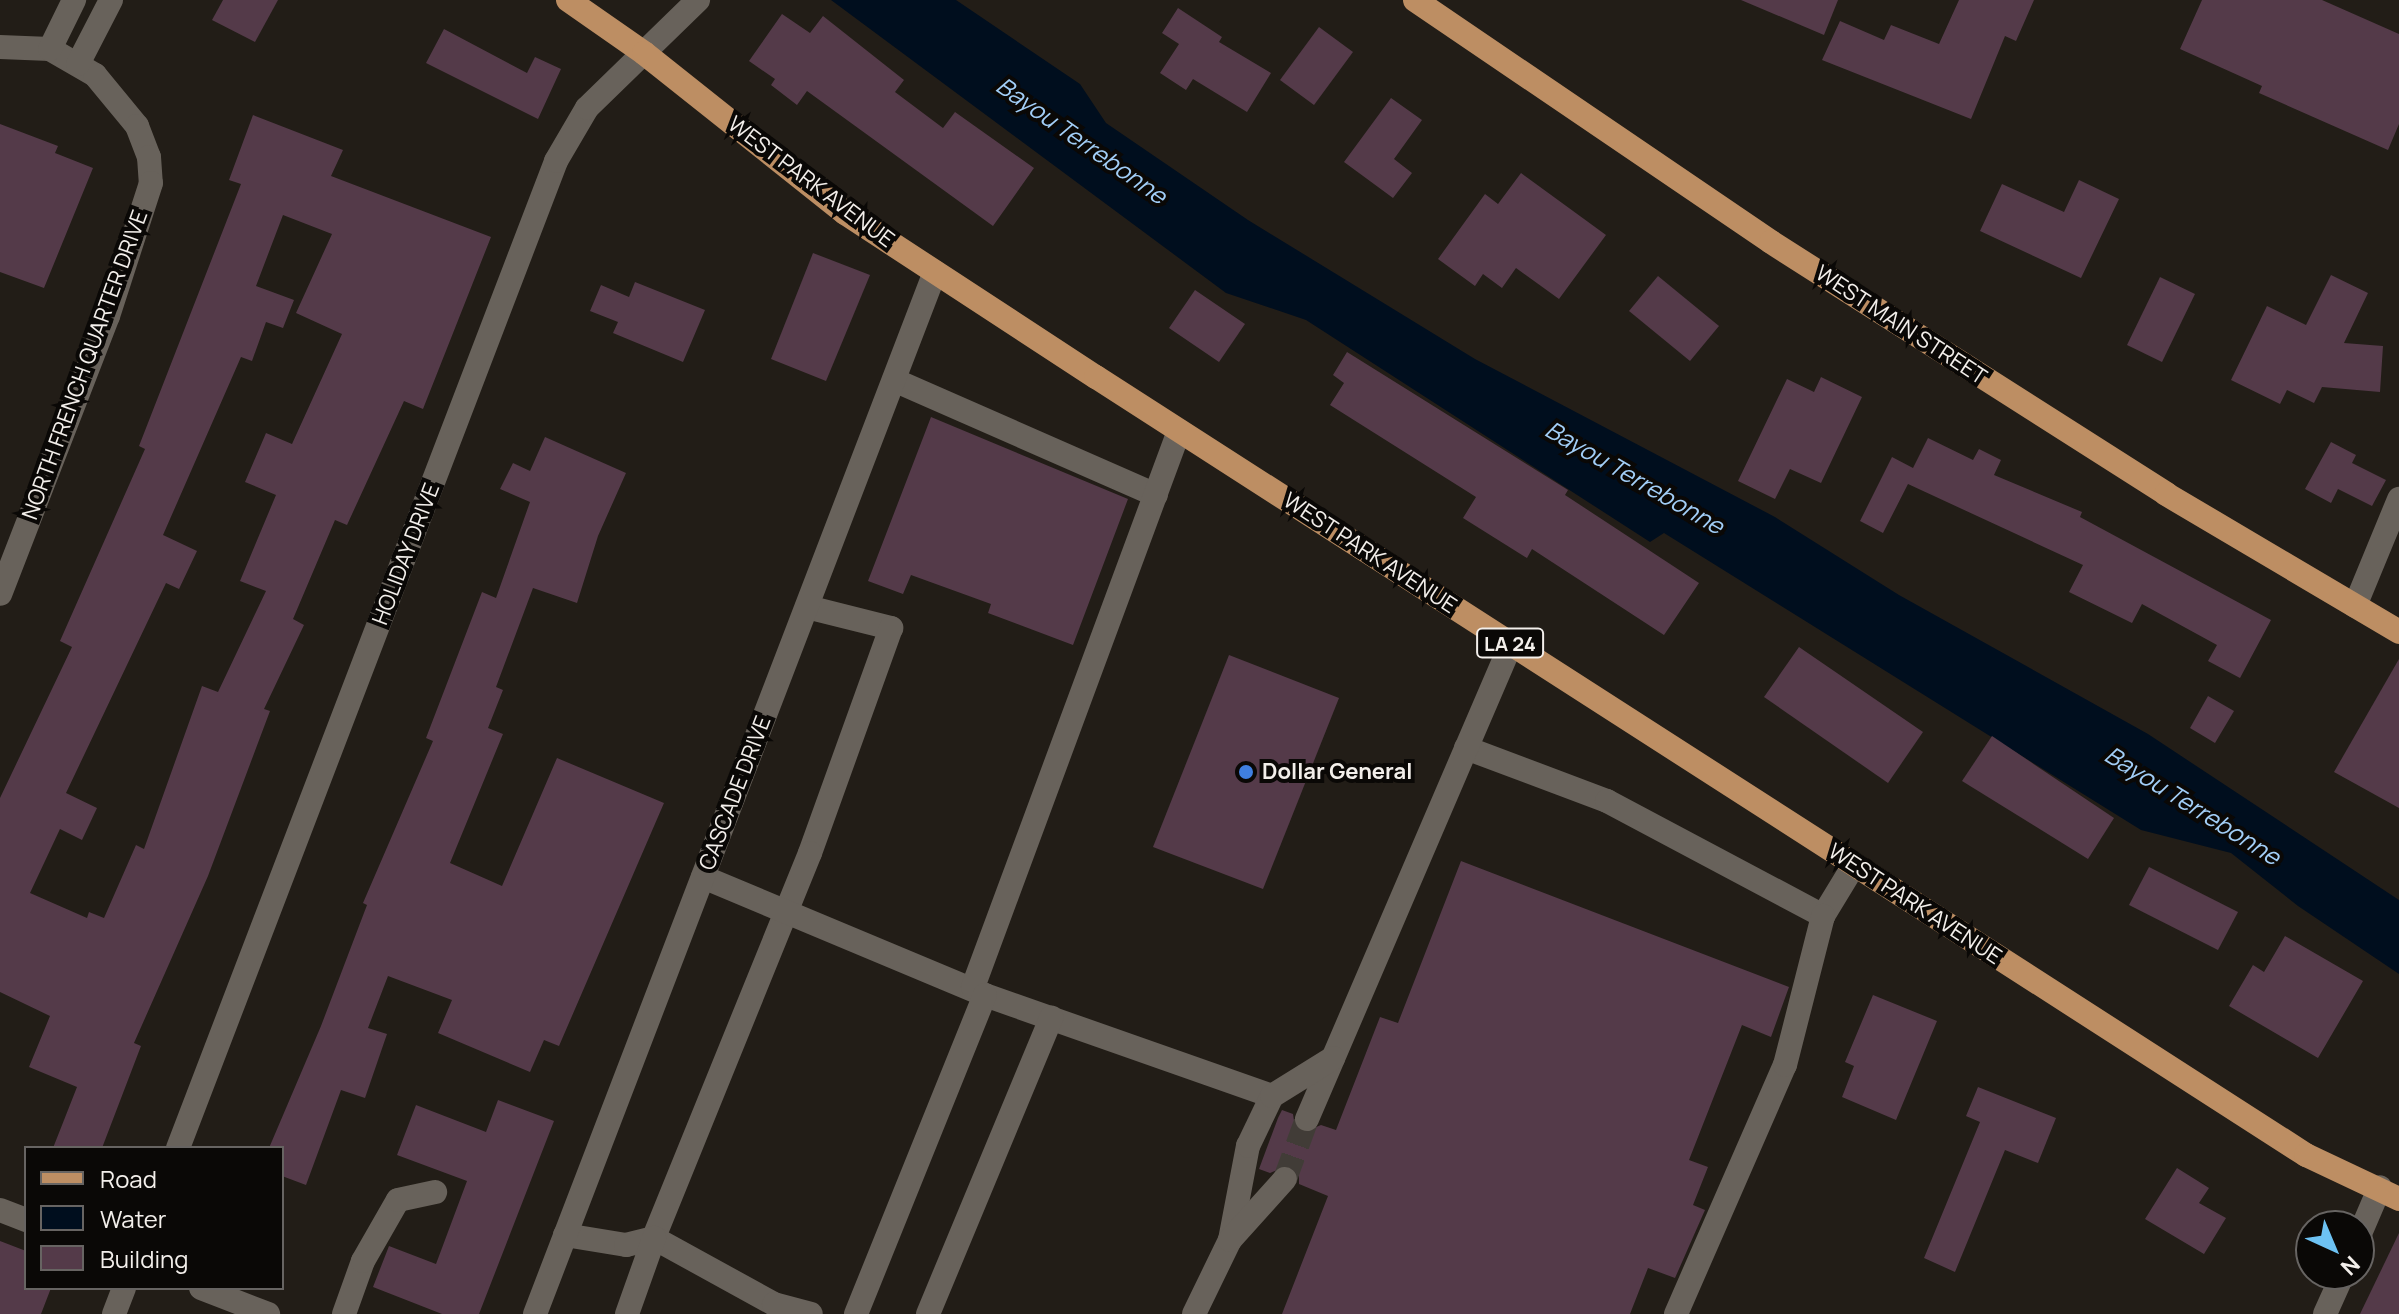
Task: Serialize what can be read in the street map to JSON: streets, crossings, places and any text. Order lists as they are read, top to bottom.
{
  "streets": {
    "main road": ["WEST PARK AVENUE", "WEST MAIN STREET", "LA 24"],
    "street": ["NORTH FRENCH QUARTER DRIVE", "HOLIDAY DRIVE", "CASCADE DRIVE"]
  },
  "crossings": [
    ["WEST PARK AVENUE", "HOLIDAY DRIVE"],
    ["WEST PARK AVENUE", "CASCADE DRIVE"]
  ],
  "water": ["Bayou Terrebonne"],
  "places": ["Dollar General"],
  "legend": ["Road", "Water", "Building"],
  "north": "bottom right"
}
